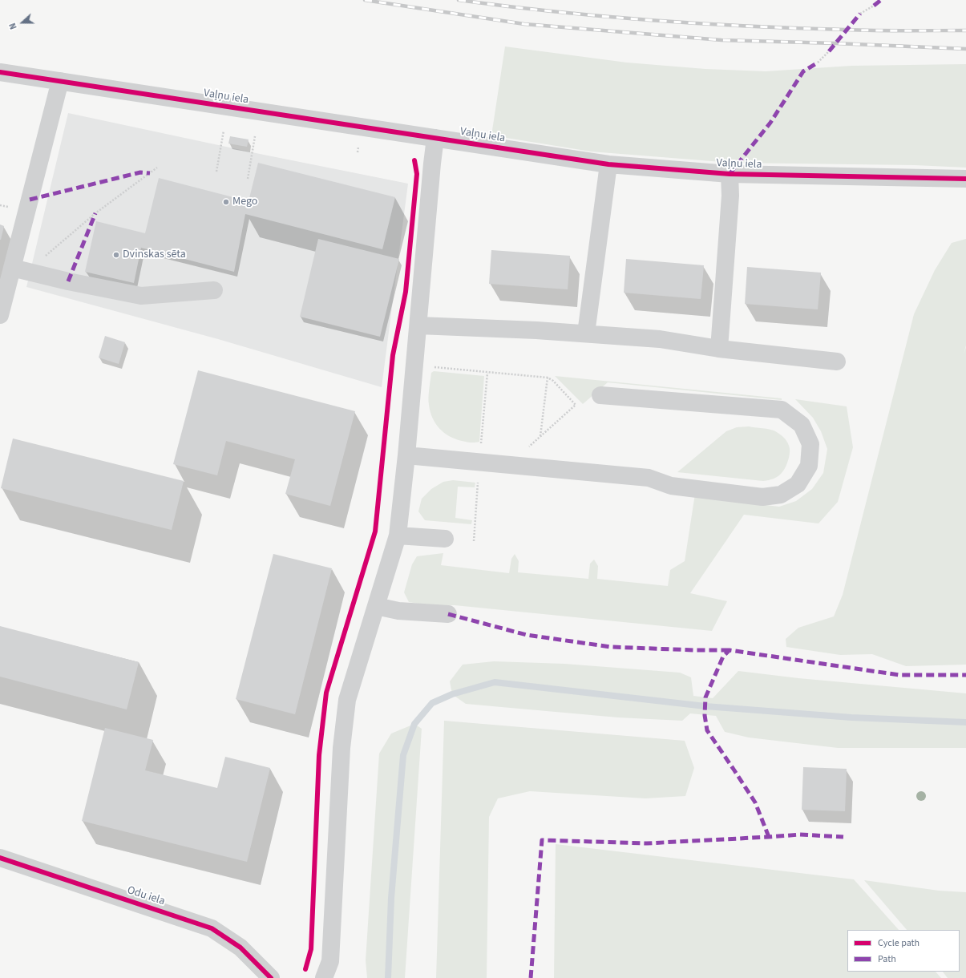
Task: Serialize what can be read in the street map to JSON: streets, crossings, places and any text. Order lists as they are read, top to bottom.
{
  "streets": {
    "street": ["Vaļņu iela", "Odu iela"]
  },
  "places": ["Mego", "Dvinskas sēta"],
  "legend": ["Cycle path", "Path"],
  "north": "left"
}
